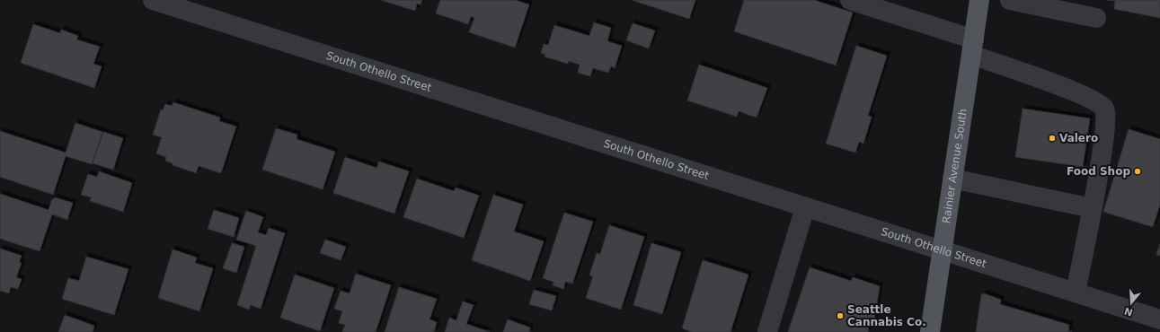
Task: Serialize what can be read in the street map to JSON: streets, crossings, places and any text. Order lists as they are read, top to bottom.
{
  "streets": {
    "main road": ["Rainier Avenue South"],
    "street": ["South Othello Street"]
  },
  "crossings": [
    ["South Othello Street", "Rainier Avenue South"]
  ],
  "places": ["Valero", "Food Shop", "Seattle Cannabis Co."],
  "north": "bottom"
}
